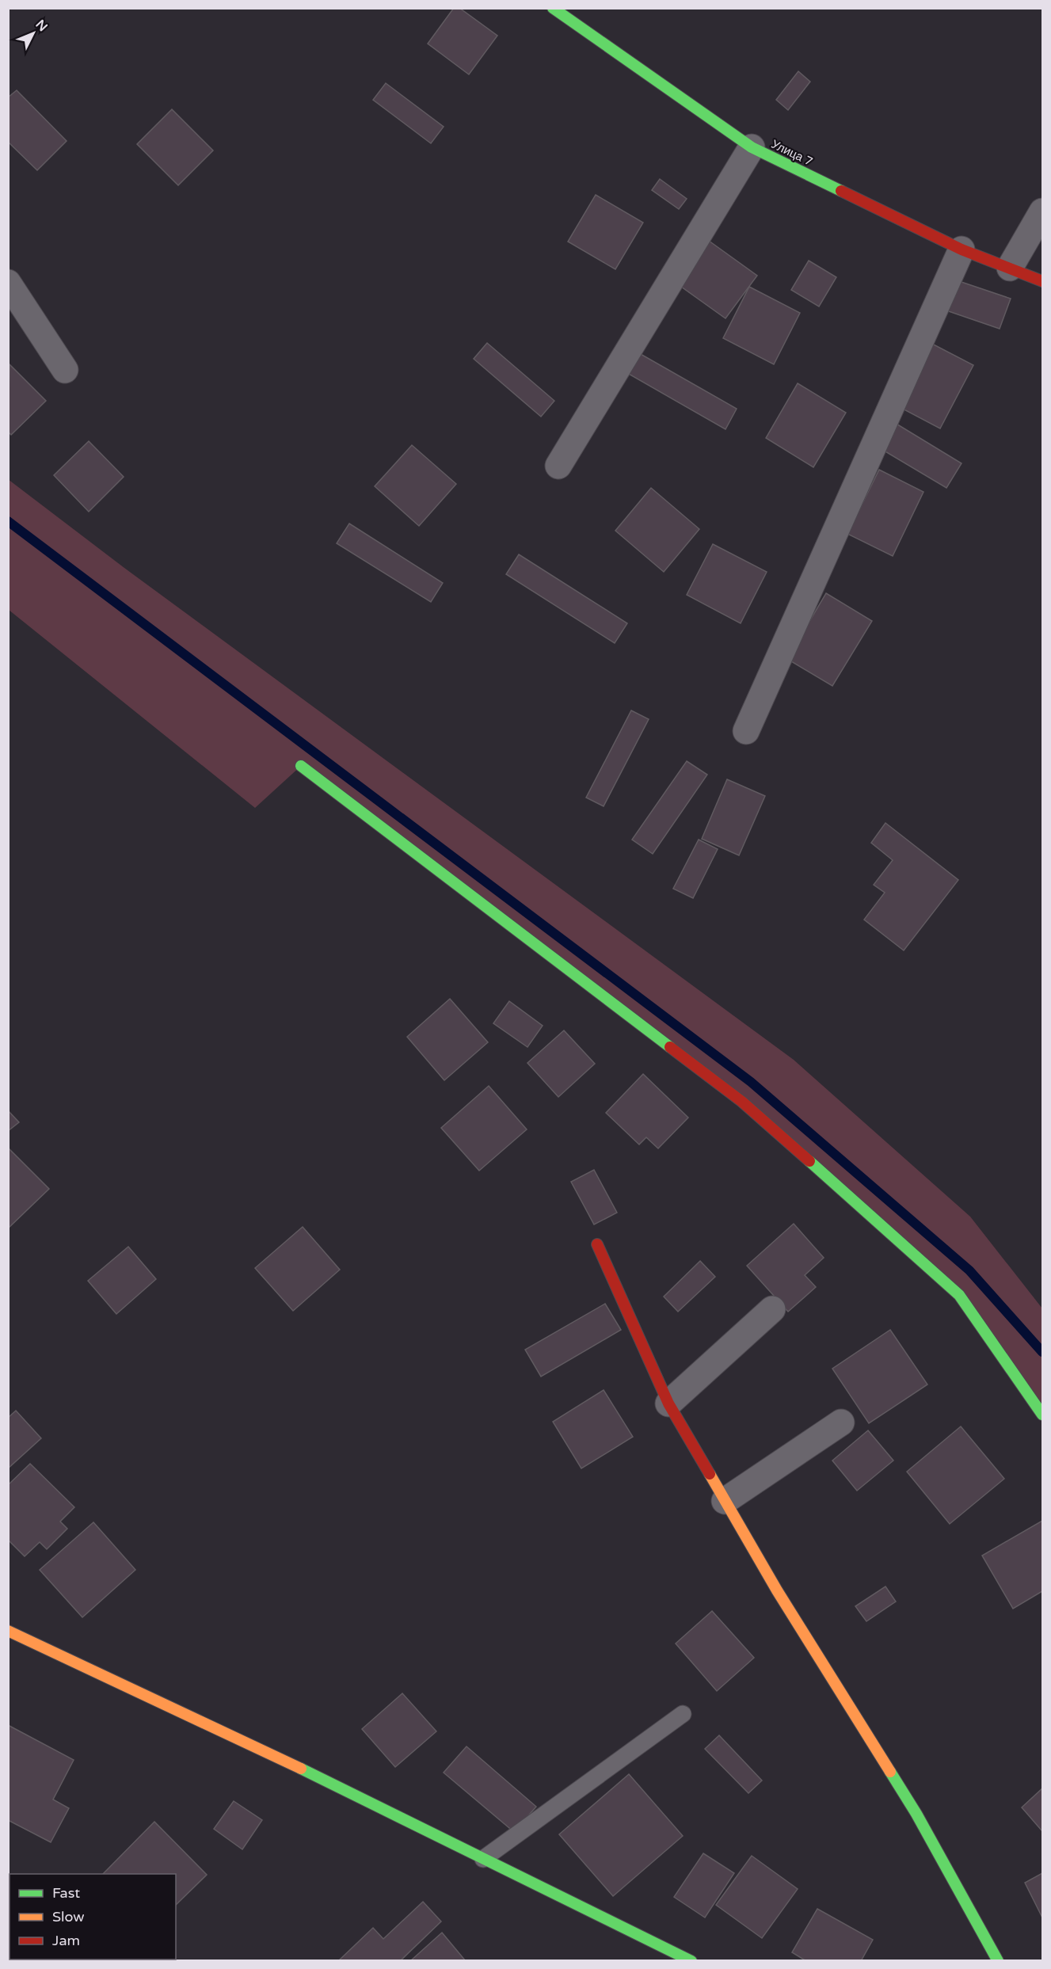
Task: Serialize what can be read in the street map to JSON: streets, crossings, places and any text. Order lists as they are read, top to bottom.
{
  "streets": {
    "street": ["Улица 7"]
  },
  "legend": ["Fast", "Slow", "Jam"],
  "north": "top right"
}
